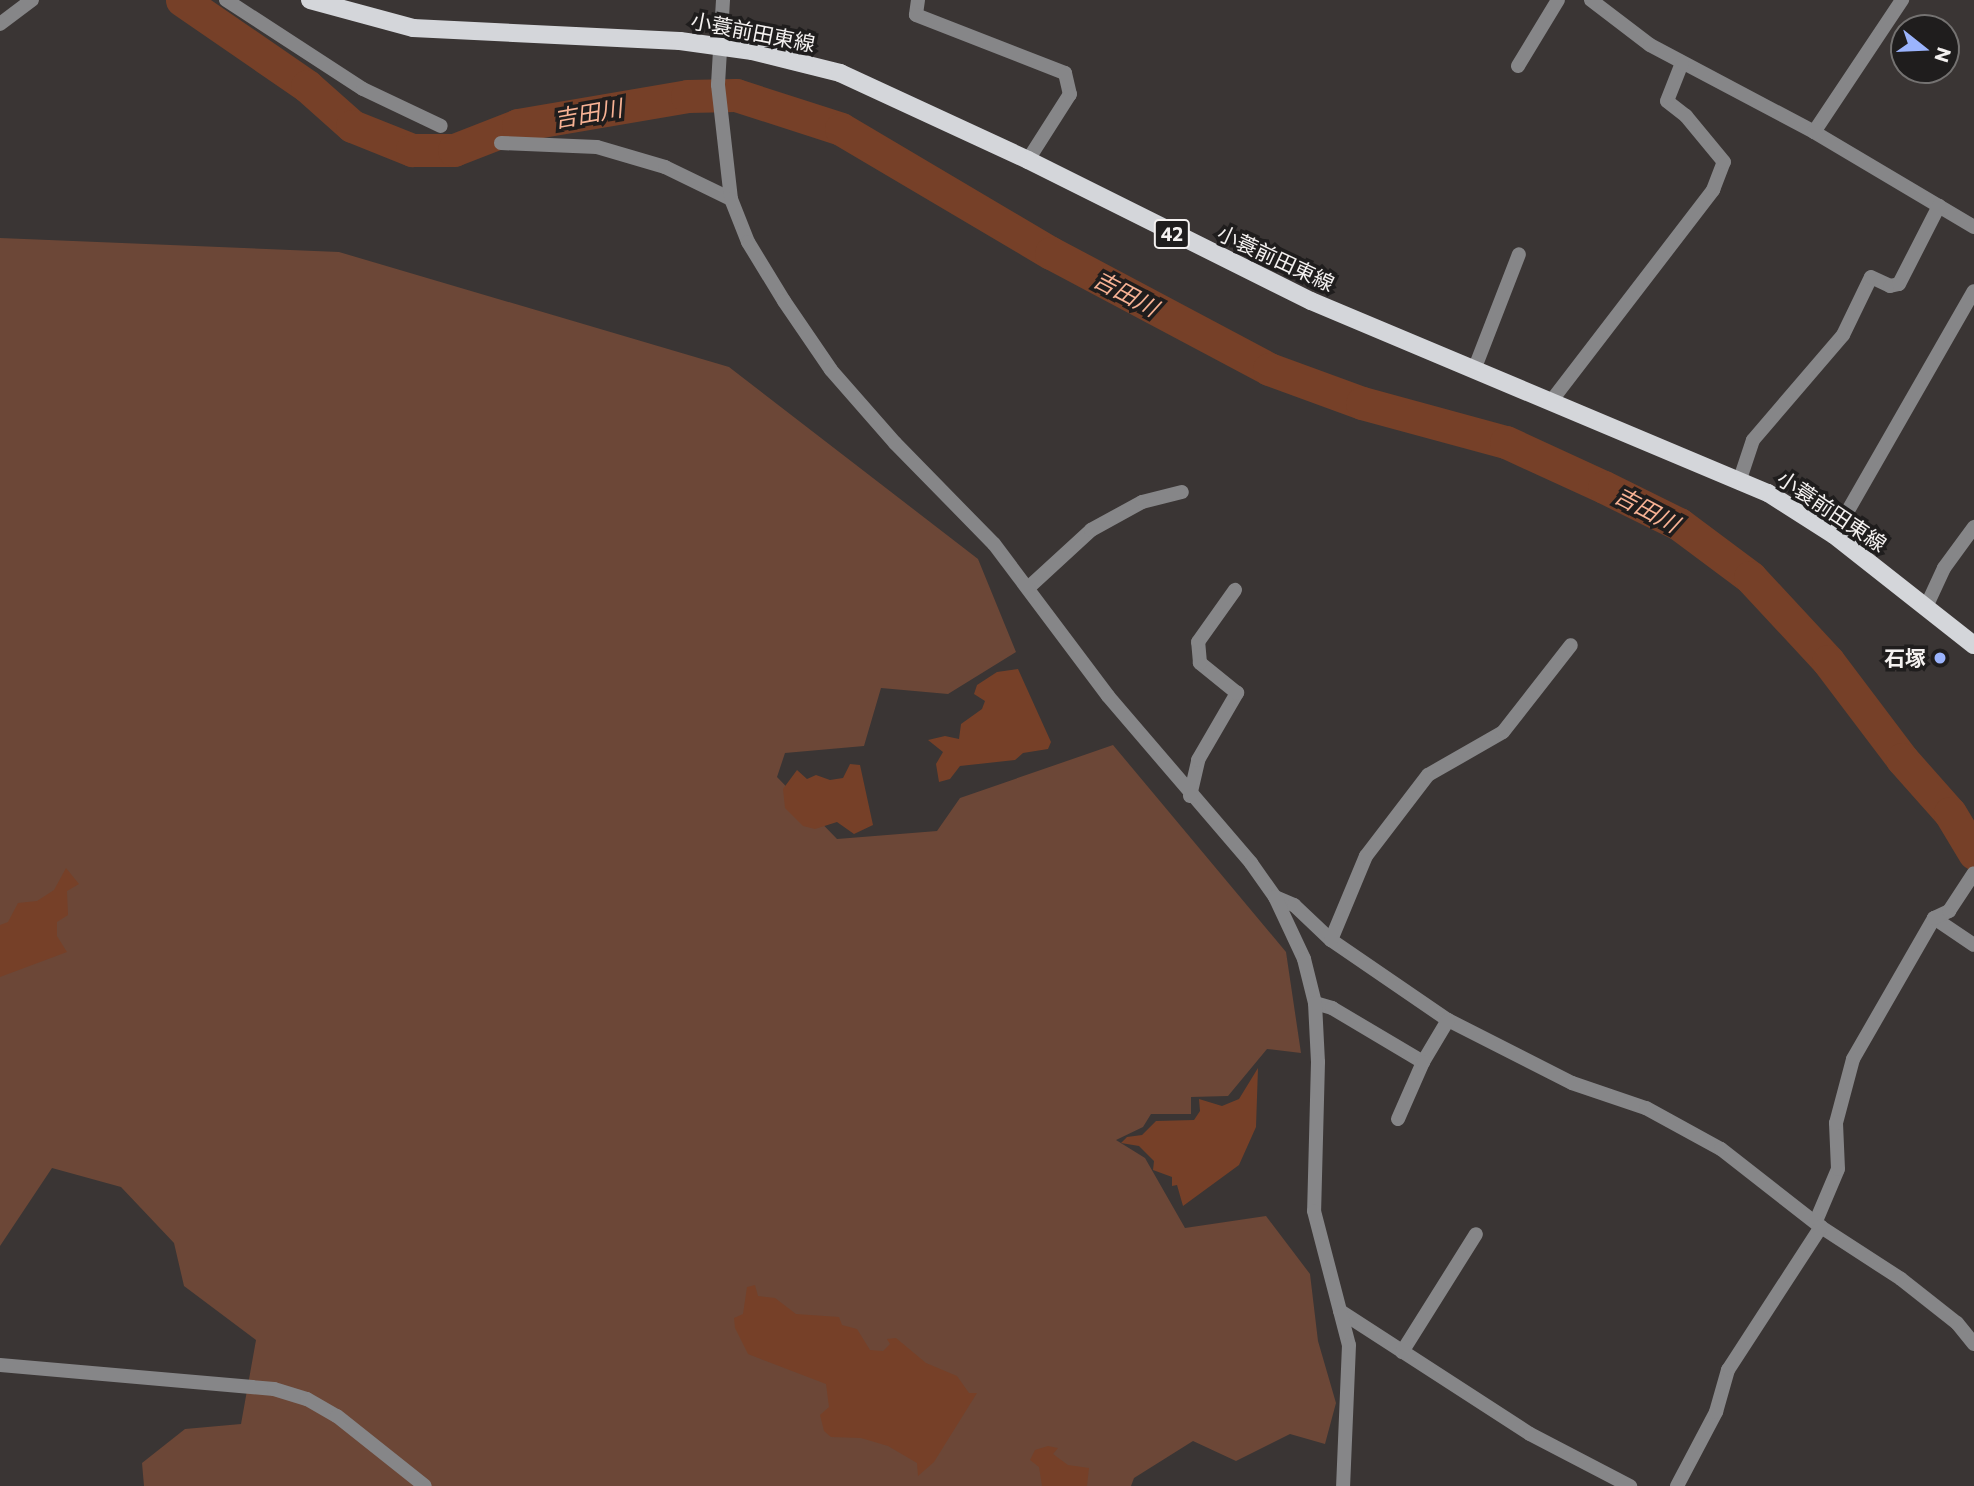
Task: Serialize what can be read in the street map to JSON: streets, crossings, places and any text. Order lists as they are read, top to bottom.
{
  "streets": {
    "main road": ["小蓑前田東線", "42"]
  },
  "water": ["吉田川"],
  "places": ["石塚"],
  "north": "right"
}
